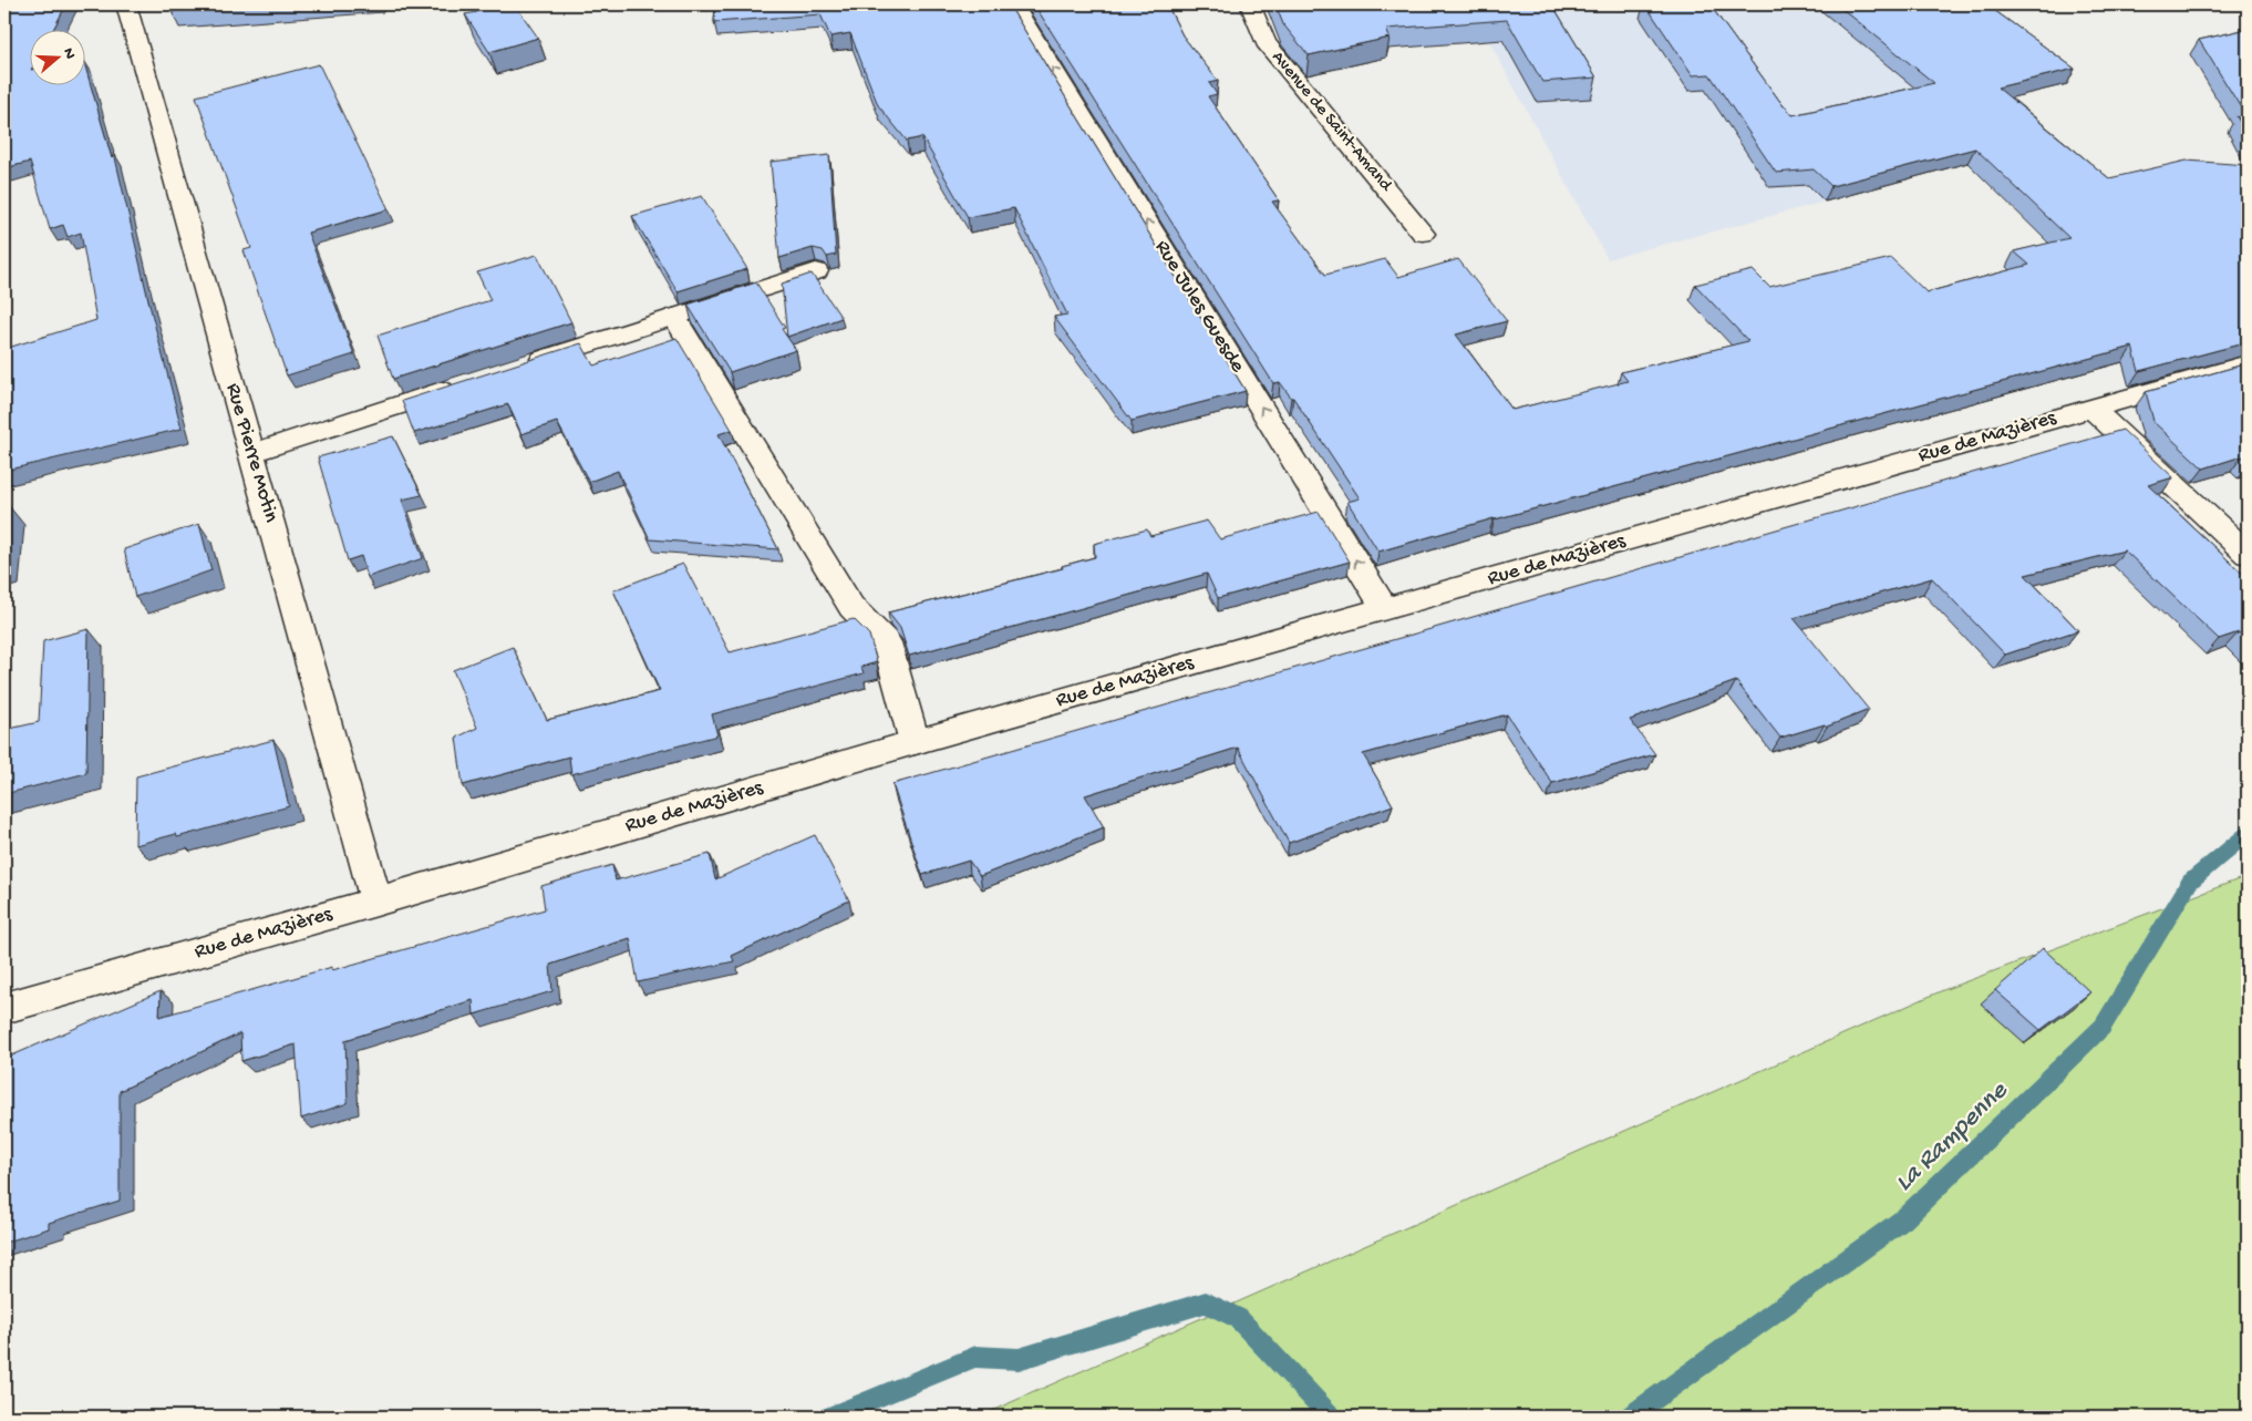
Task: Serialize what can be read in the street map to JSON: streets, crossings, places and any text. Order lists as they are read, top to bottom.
{
  "streets": {
    "street": [
      "Avenue de Saint-Amand",
      "Rue Jules Guesde",
      "Rue de Mazières",
      "Rue Pierre Motin"
    ]
  },
  "crossings": [
    ["Rue Jules Guesde", "Rue de Mazières"],
    ["Rue de Mazières", "Rue Pierre Motin"]
  ],
  "one_way": ["Rue Jules Guesde"],
  "water": ["La Rampenne"],
  "north": "right"
}
